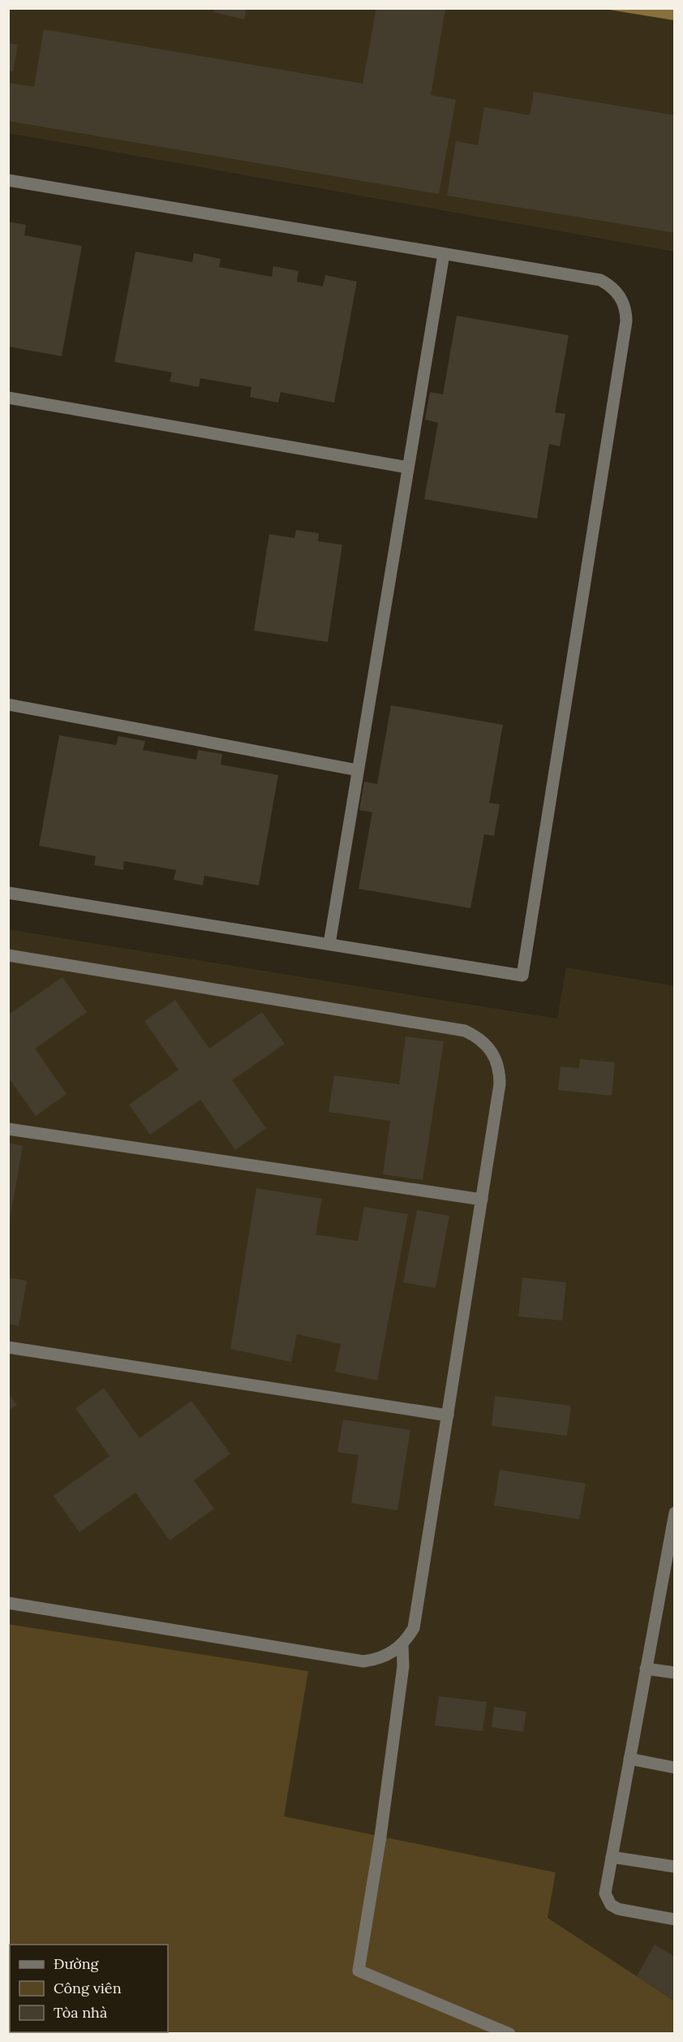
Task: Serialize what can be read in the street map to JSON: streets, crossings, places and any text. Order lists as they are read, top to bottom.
{
  "legend": ["Đường", "Công viên", "Tòa nhà"]
}
